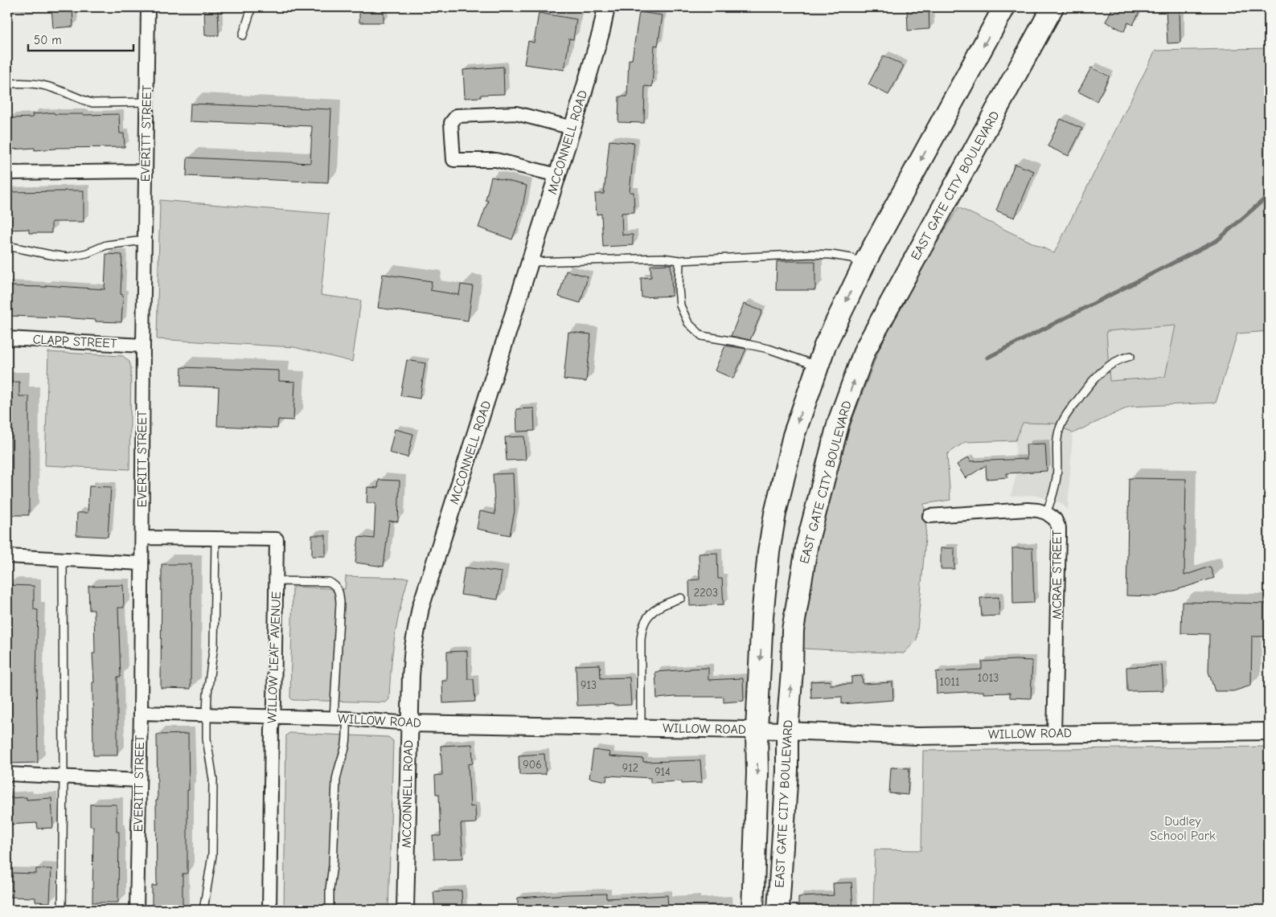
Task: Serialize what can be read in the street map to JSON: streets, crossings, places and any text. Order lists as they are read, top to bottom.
{
  "streets": {
    "main road": ["EAST GATE CITY BOULEVARD"],
    "street": [
      "EVERITT STREET",
      "MCCONNELL ROAD",
      "CLAPP STREET",
      "MCRAE STREET",
      "WILLOW LEAF AVENUE",
      "WILLOW ROAD"
    ]
  },
  "crossings": [
    ["EVERITT STREET", "CLAPP STREET"],
    ["EVERITT STREET", "WILLOW LEAF AVENUE"],
    ["EVERITT STREET", "WILLOW ROAD"],
    ["MCCONNELL ROAD", "WILLOW ROAD"],
    ["EAST GATE CITY BOULEVARD", "WILLOW ROAD"],
    ["MCRAE STREET", "WILLOW ROAD"],
    ["WILLOW LEAF AVENUE", "WILLOW ROAD"]
  ],
  "parks": ["Dudley School Park"],
  "house_numbers": [
    "2203",
    "1013",
    "1011",
    "913",
    "906",
    "912",
    "914"
  ],
  "scale_bar": "50 m"
}
